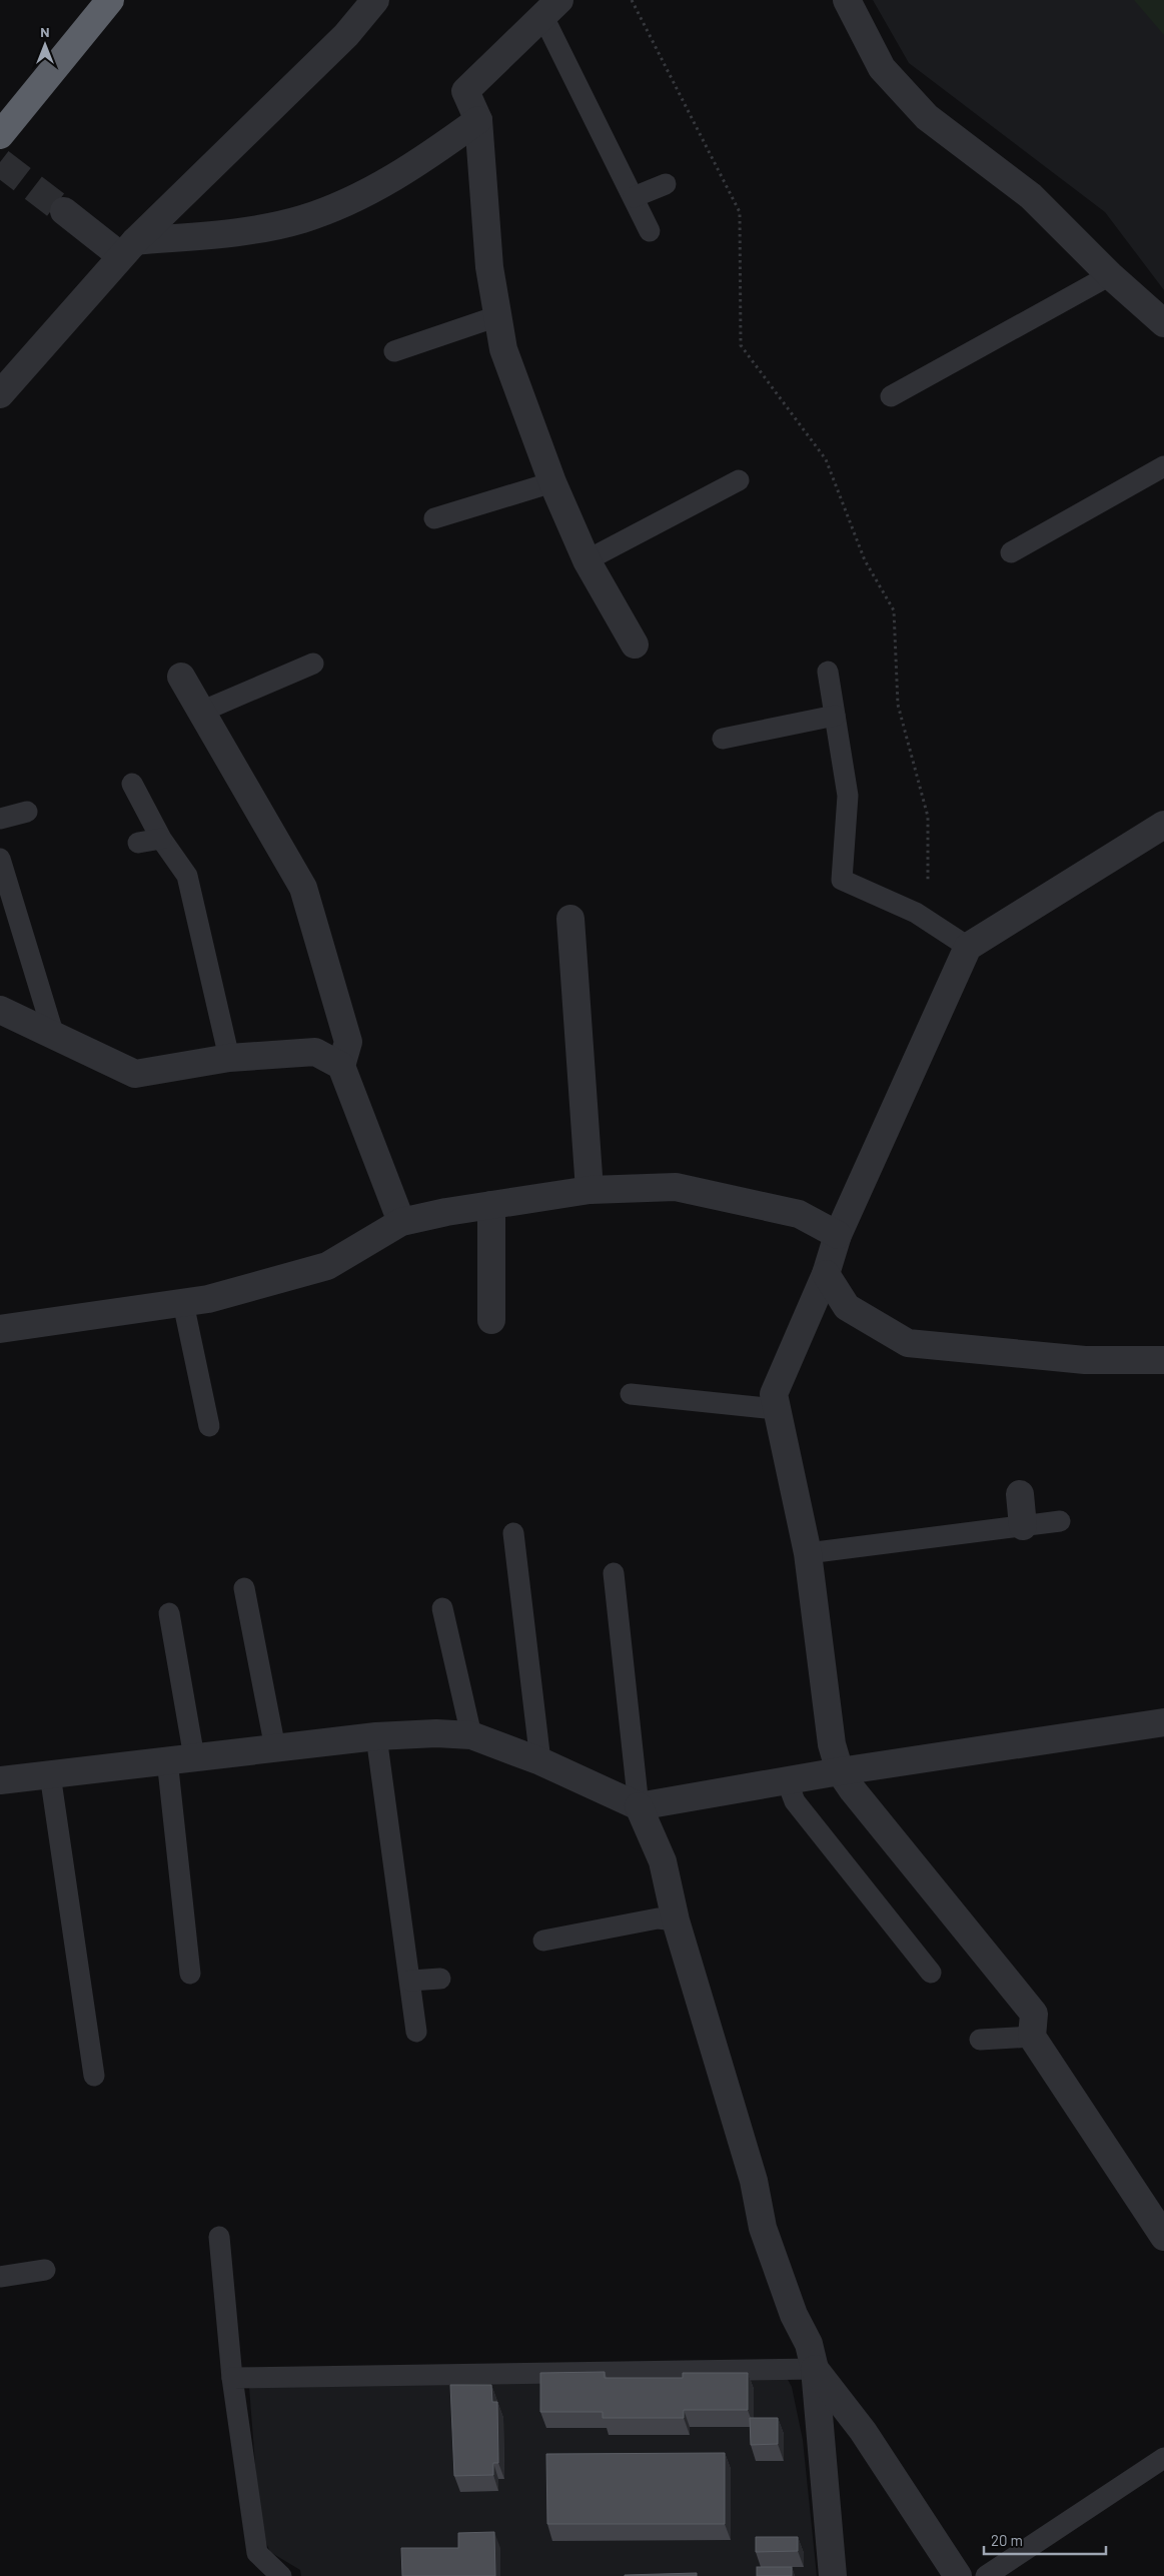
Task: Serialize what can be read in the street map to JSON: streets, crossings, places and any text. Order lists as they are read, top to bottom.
{
  "scale_bar": "20 m",
  "north": "top"
}
